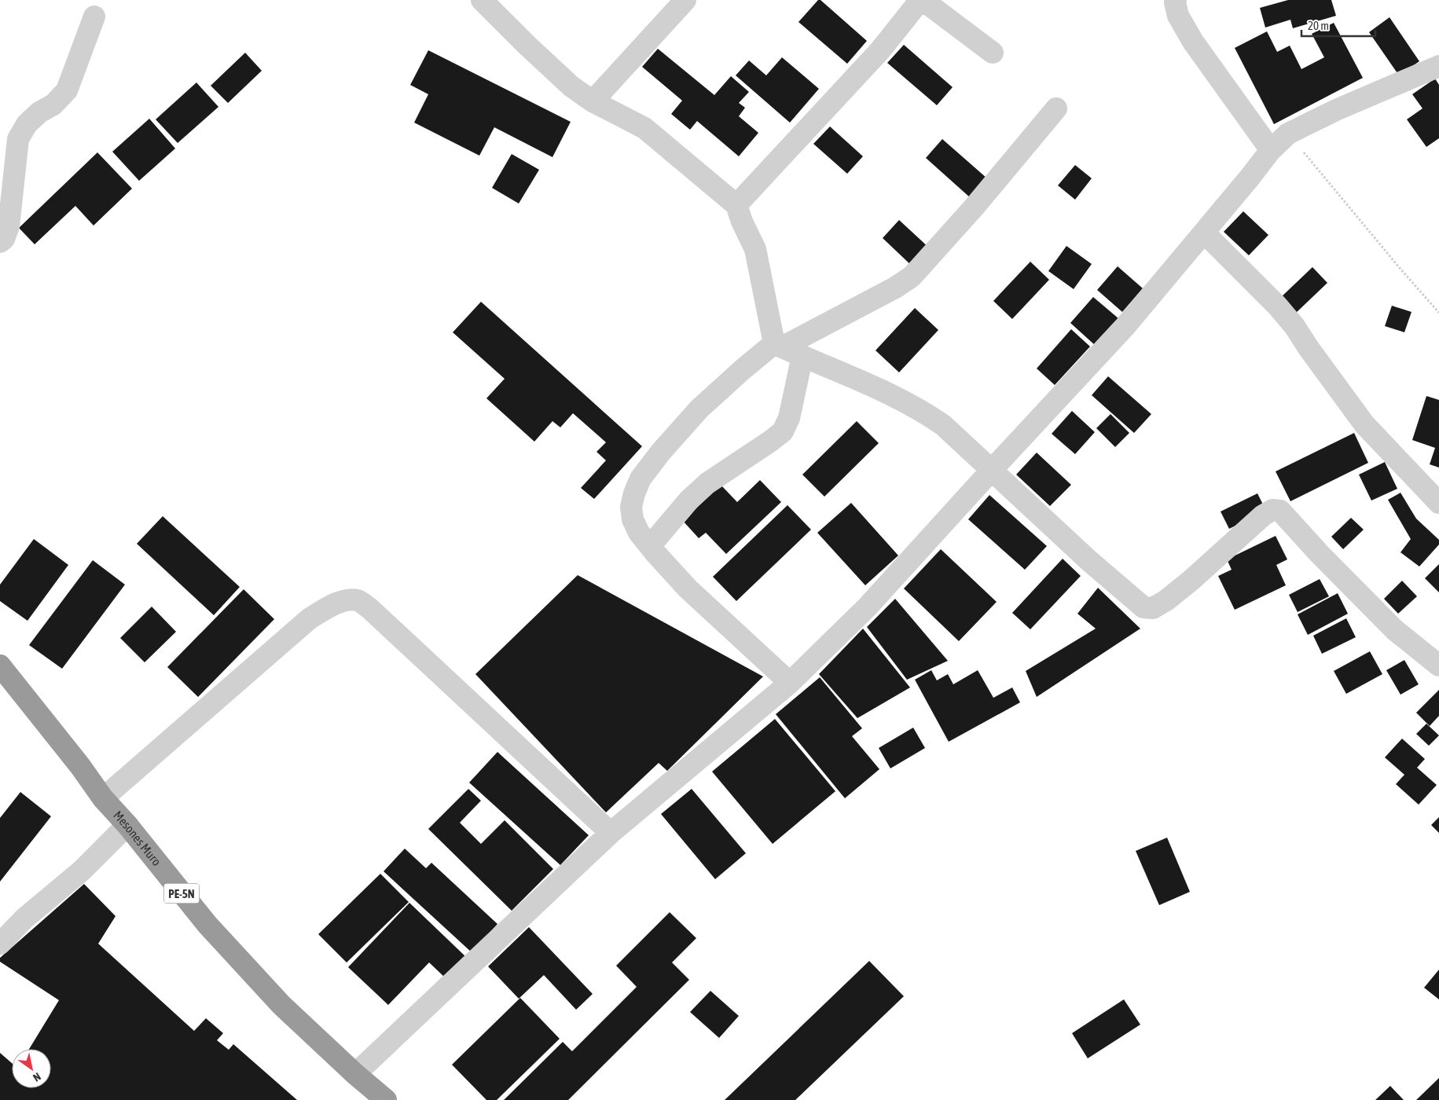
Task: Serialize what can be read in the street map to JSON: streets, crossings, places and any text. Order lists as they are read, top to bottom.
{
  "streets": {
    "highway": ["Mesones Muro", "PE-5N"]
  },
  "scale_bar": "20 m",
  "north": "bottom right"
}
